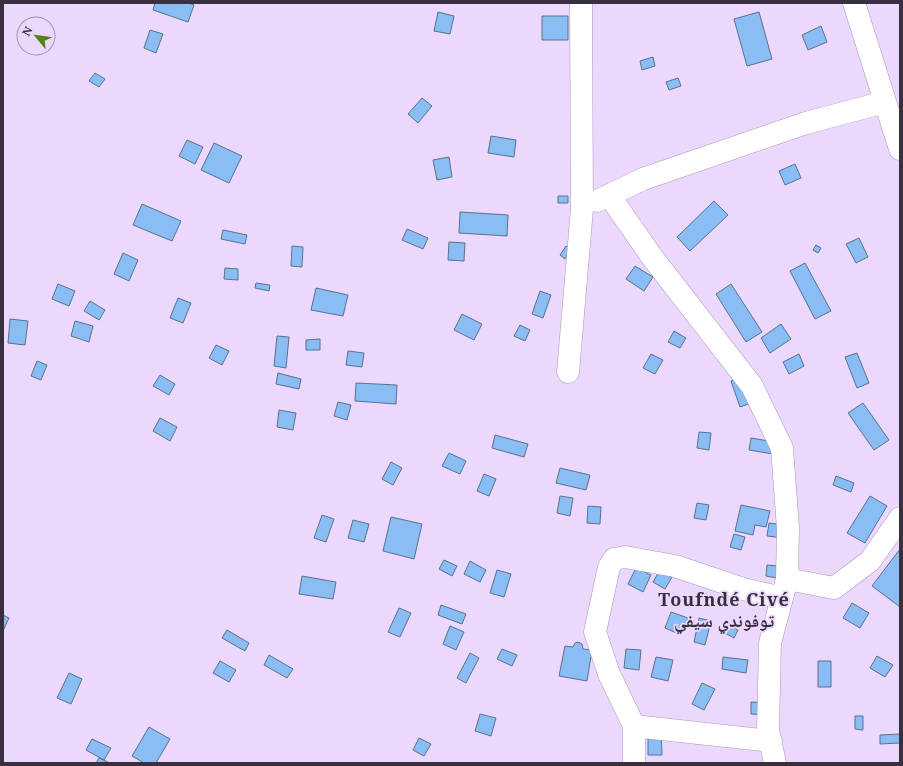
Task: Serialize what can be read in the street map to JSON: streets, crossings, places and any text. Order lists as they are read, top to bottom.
{
  "districts": ["Toufndé Civé توفوندي سيفي"],
  "north": "top left"
}
